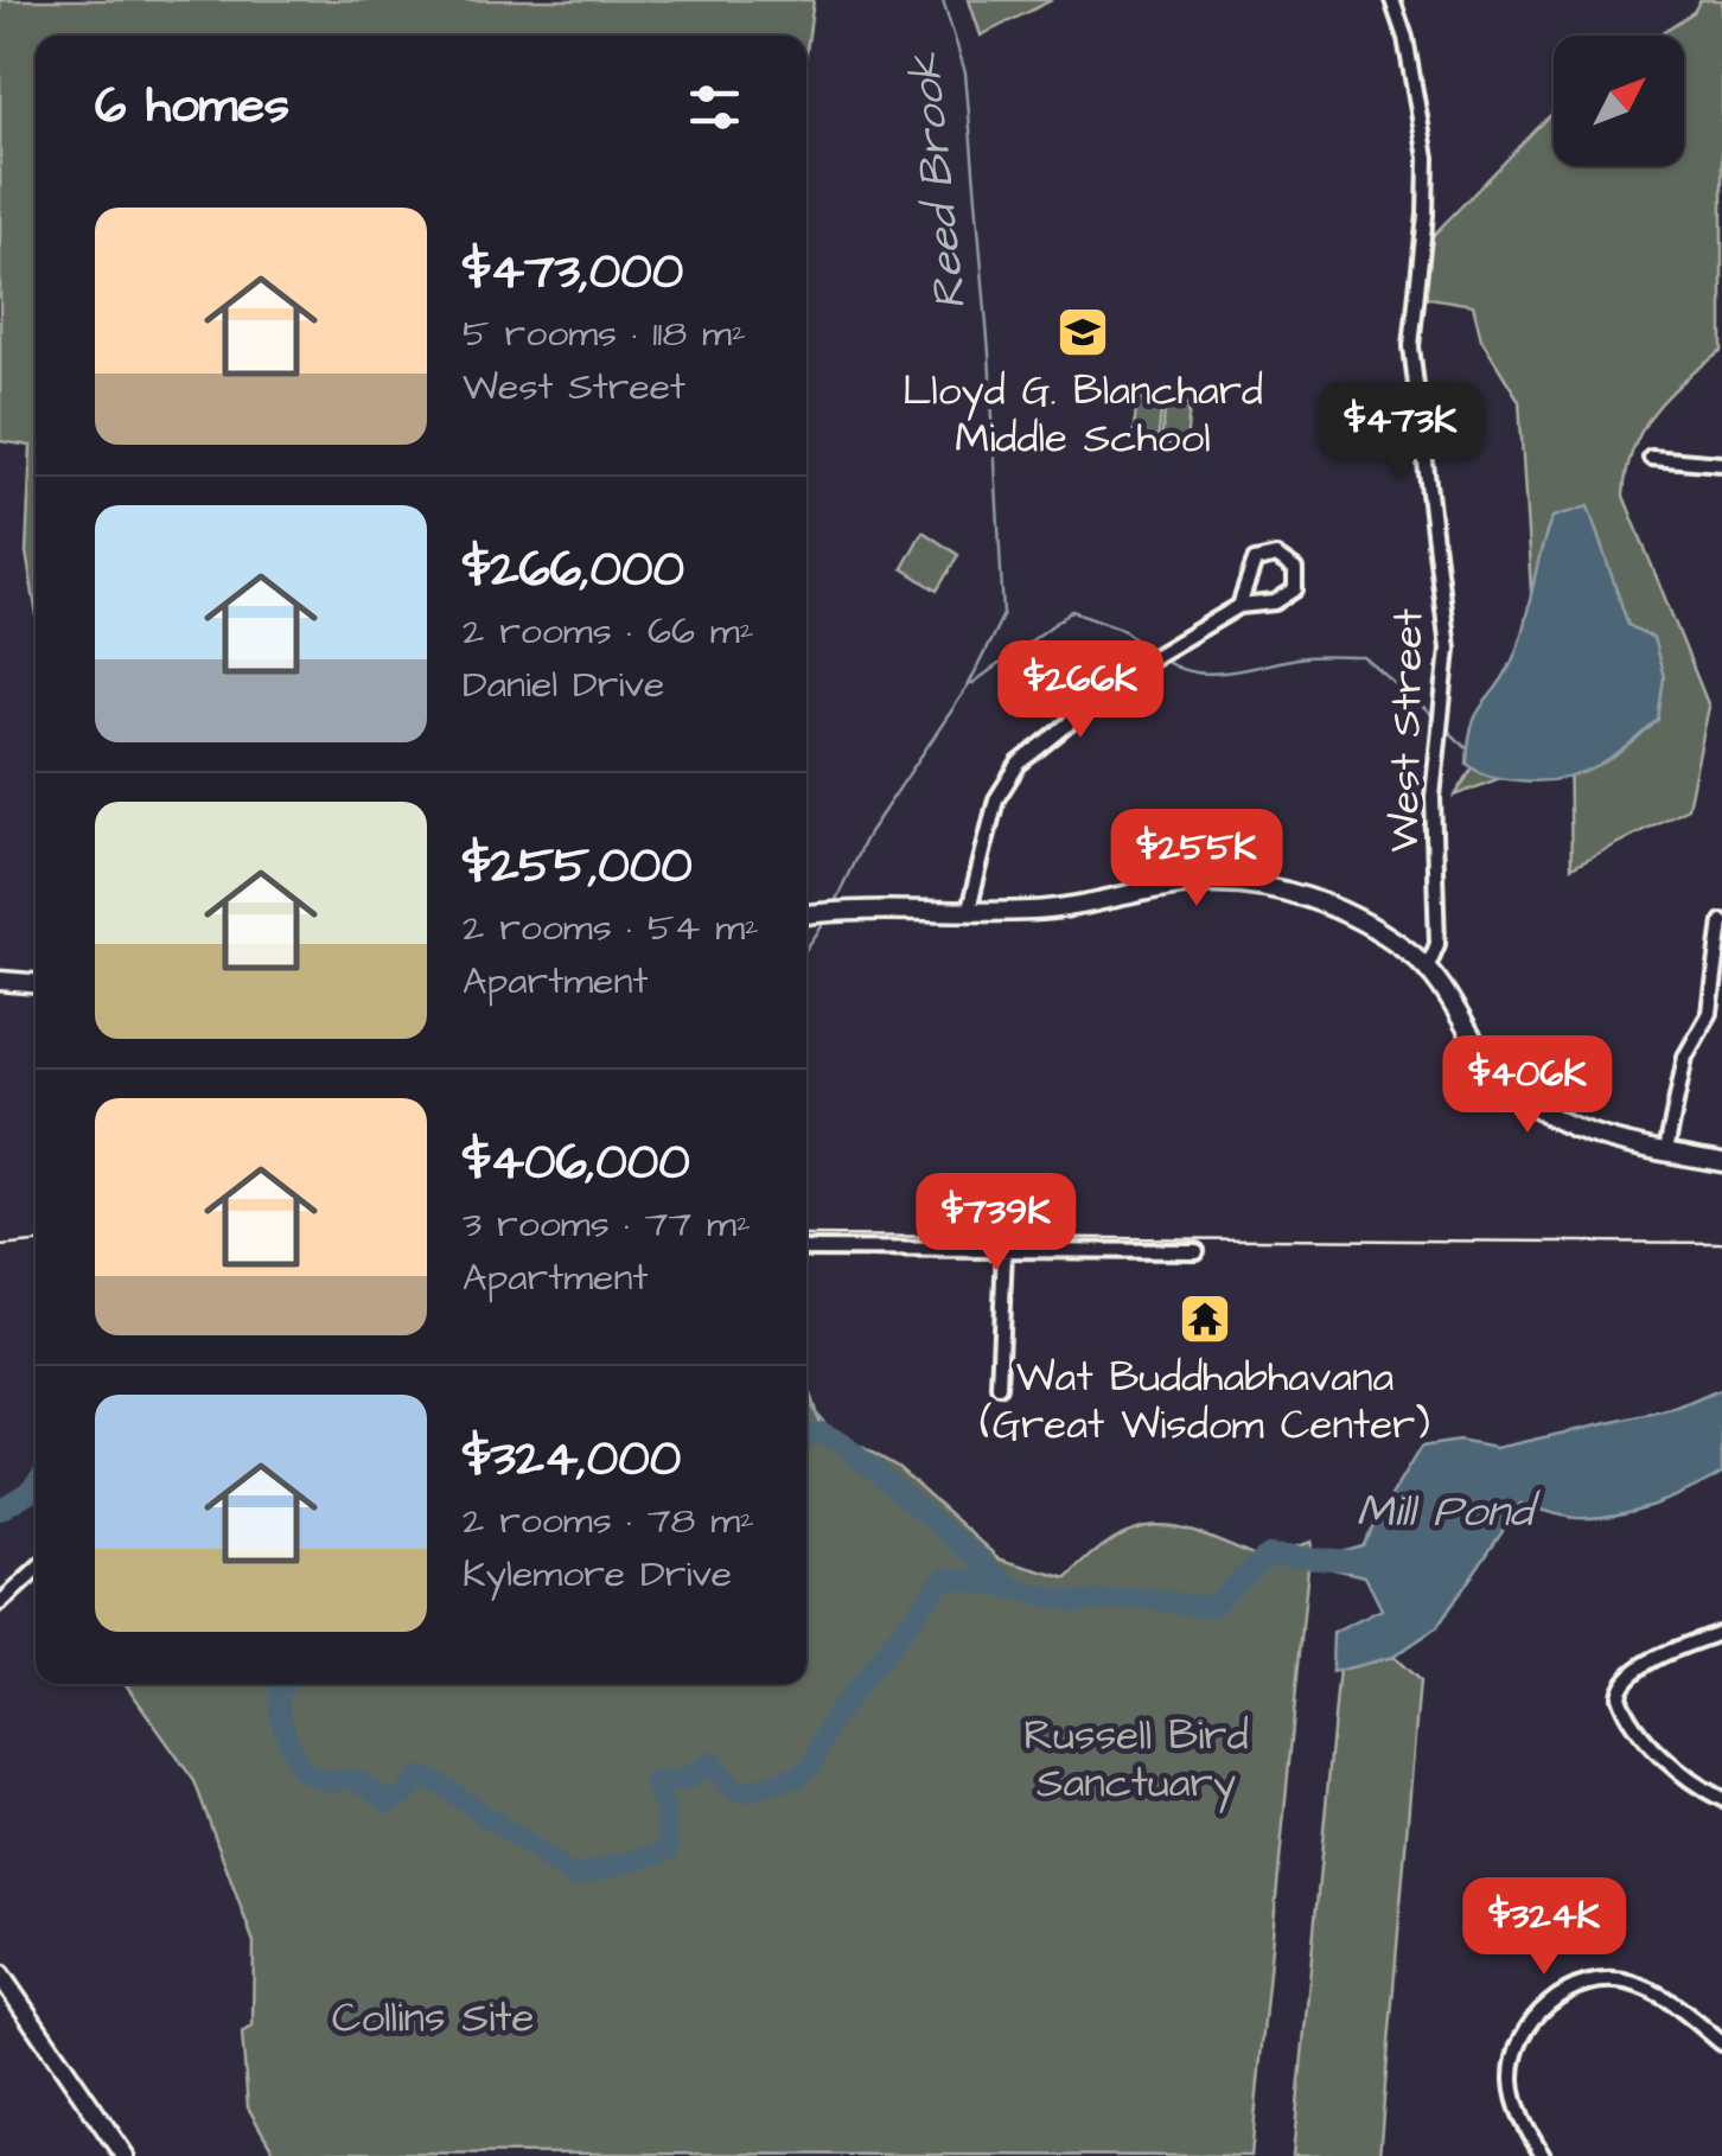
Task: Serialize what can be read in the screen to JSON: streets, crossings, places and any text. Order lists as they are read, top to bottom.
{
  "streets": {
    "street": ["West Street"]
  },
  "water": ["Reed Brook", "Mill Pond"],
  "parks": ["Russell Bird Sanctuary", "Collins Site"],
  "places": {
    "school or university": ["Lloyd G. Blanchard Middle School"],
    "temple": ["Wat Buddhabhavana (Great Wisdom Center)"]
  },
  "north": "top right",
  "page": {
    "heading": "6 homes",
    "list": [
      {
        "name": "$473,000",
        "note": "5 rooms · 118 m² · West Street"
      },
      {
        "name": "$266,000",
        "note": "2 rooms · 66 m² · Daniel Drive"
      },
      {
        "name": "$255,000",
        "note": "2 rooms · 54 m² · Apartment"
      },
      {
        "name": "$406,000",
        "note": "3 rooms · 77 m² · Apartment"
      },
      {
        "name": "$324,000",
        "note": "2 rooms · 78 m² · Kylemore Drive"
      }
    ],
    "price": [
      "$473K",
      "$266K",
      "$255K",
      "$406K",
      "$739K",
      "$324K"
    ]
  }
}
